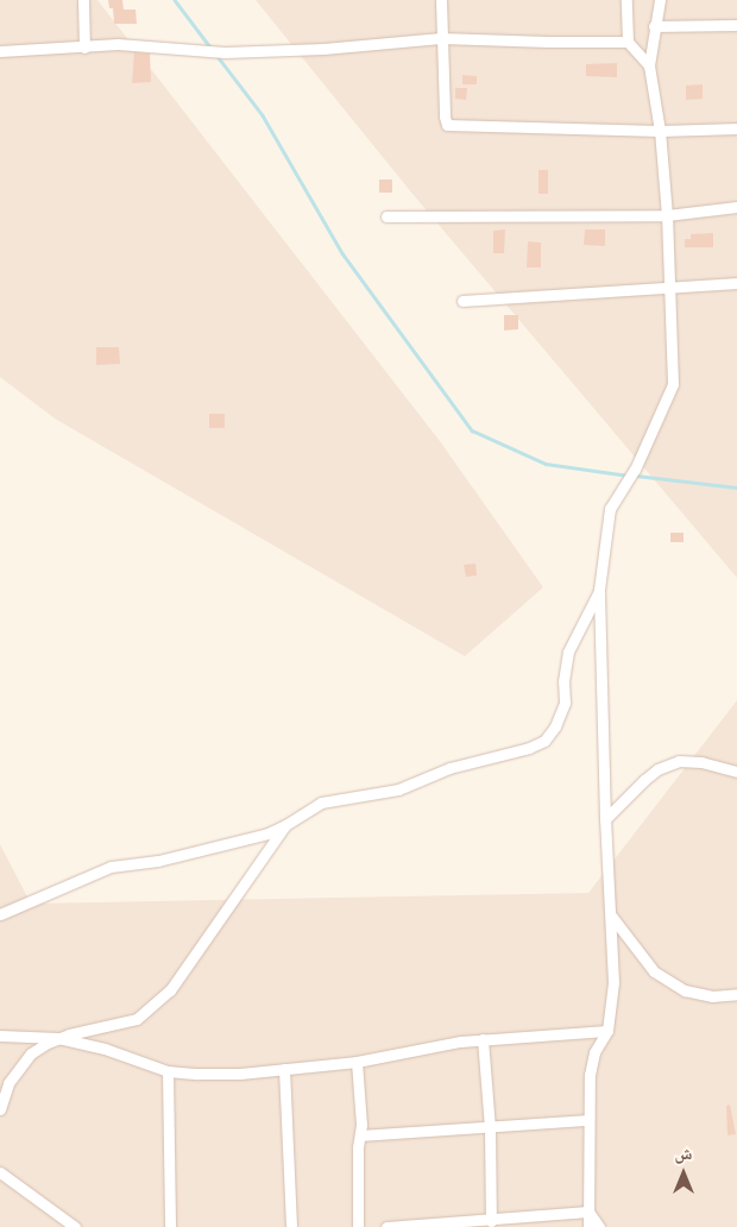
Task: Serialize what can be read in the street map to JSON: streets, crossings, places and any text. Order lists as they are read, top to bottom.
{
  "north": "top"
}
